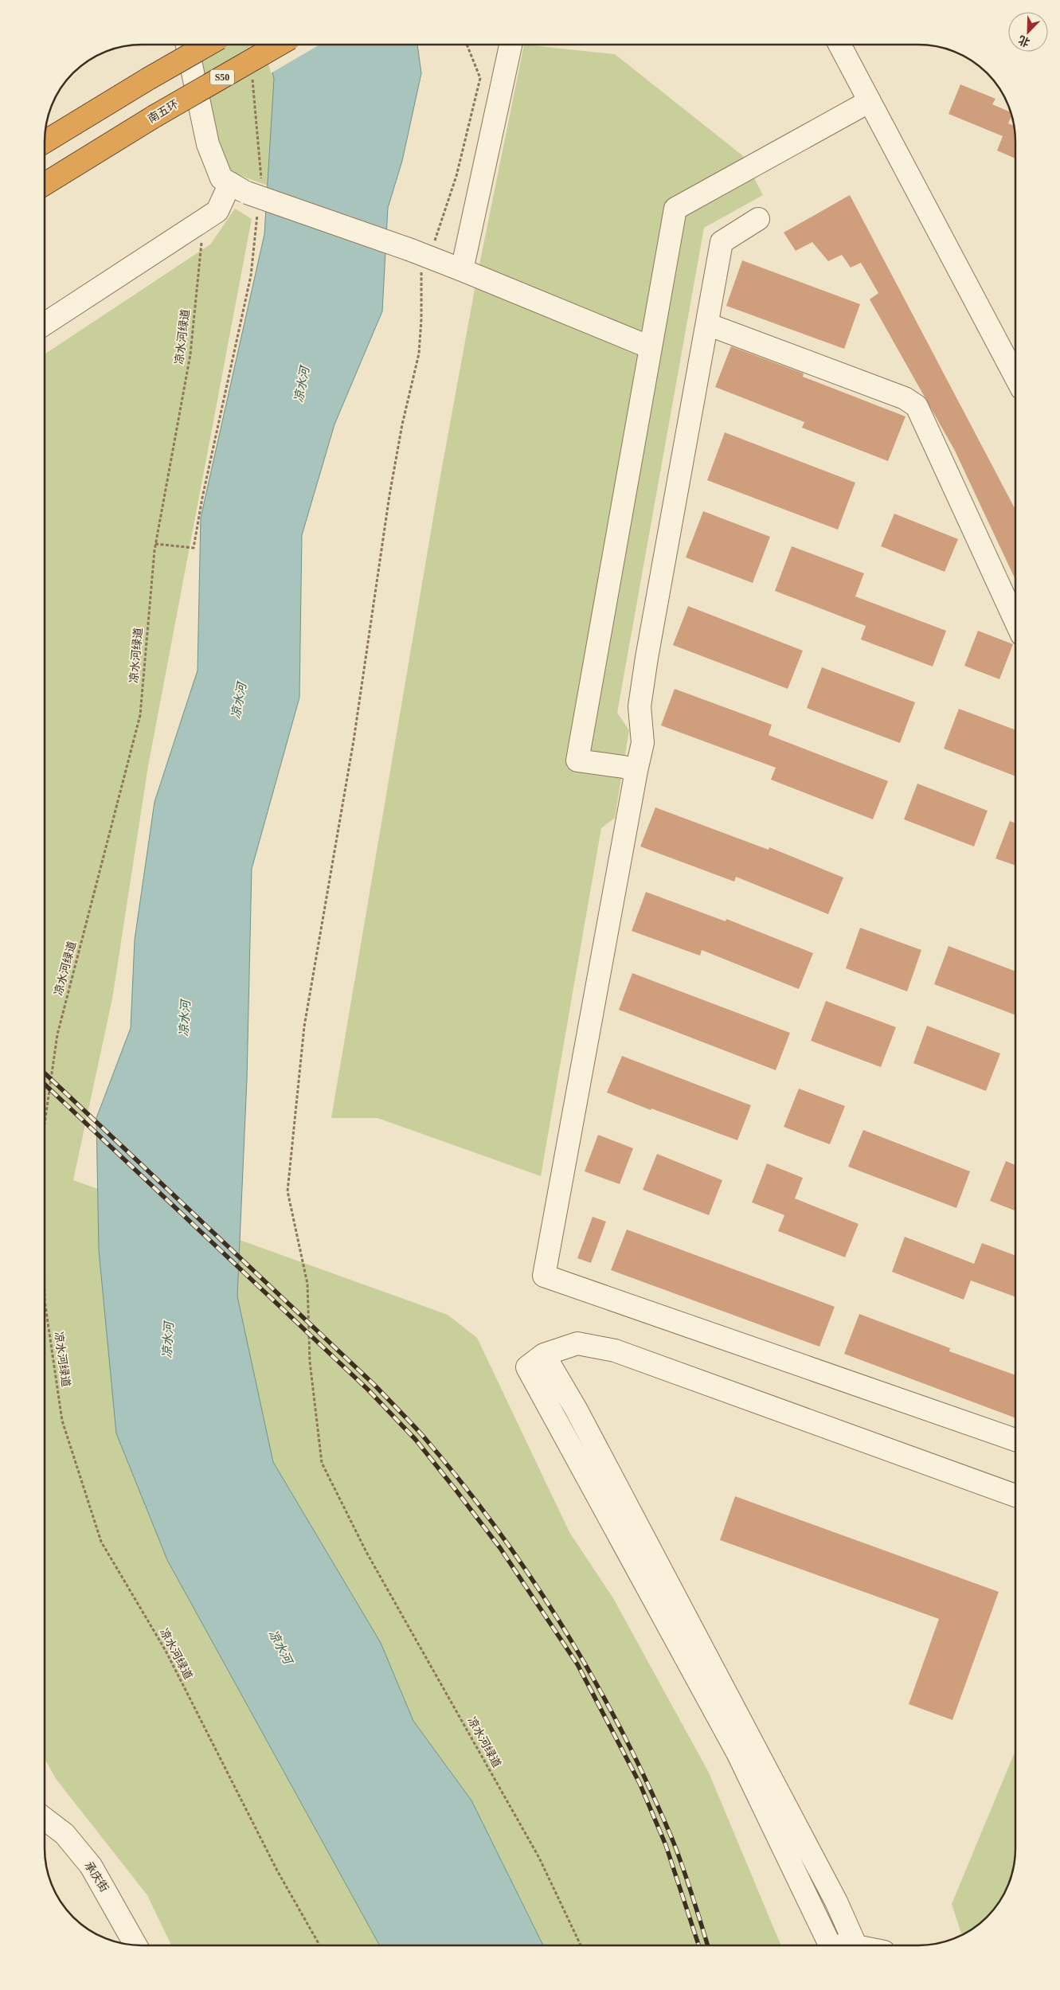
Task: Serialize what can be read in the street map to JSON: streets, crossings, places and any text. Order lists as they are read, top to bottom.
{
  "streets": {
    "highway": ["S50", "南五环"],
    "street": ["承庆街"],
    "path": ["凉水河绿道"]
  },
  "water": ["凉水河"],
  "north": "bottom left"
}
